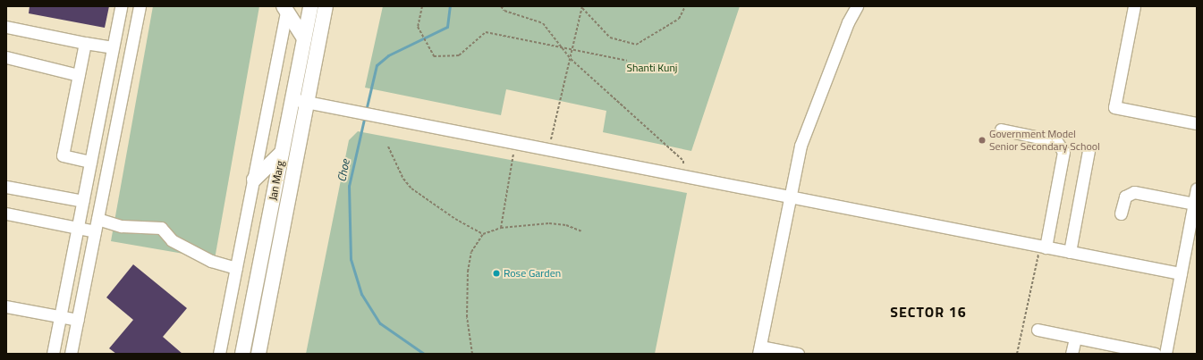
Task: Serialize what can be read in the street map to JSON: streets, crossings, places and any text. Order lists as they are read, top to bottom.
{
  "streets": {
    "main road": ["Jan Marg"]
  },
  "districts": ["SECTOR 16"],
  "water": ["Choe"],
  "parks": ["Shanti Kunj"],
  "places": ["Government Model Senior Secondary School", "Rose Garden"]
}
